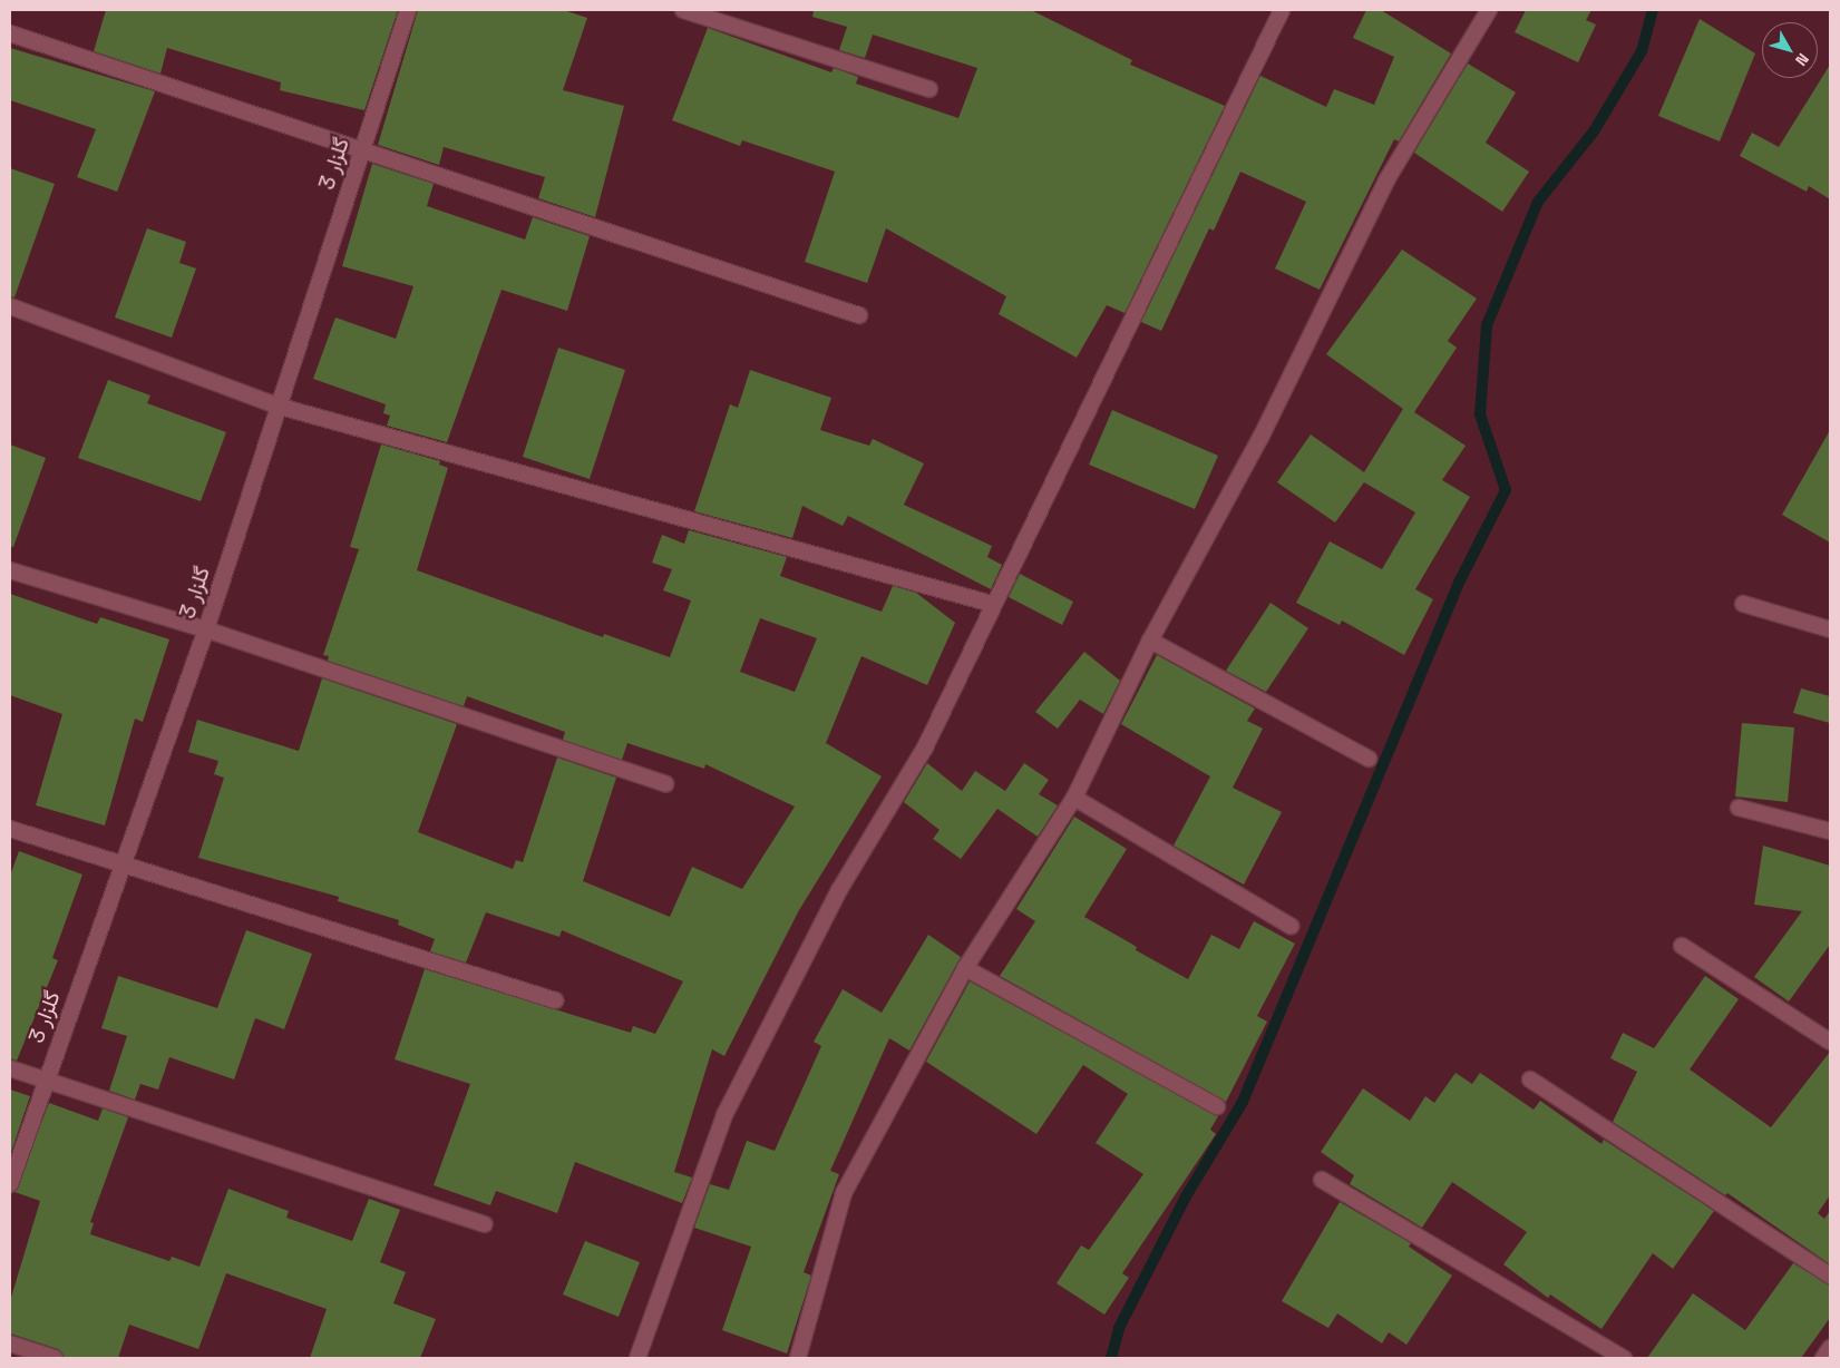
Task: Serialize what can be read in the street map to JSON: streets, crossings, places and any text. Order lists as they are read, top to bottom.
{
  "streets": {
    "street": ["گلزار 3"]
  },
  "north": "bottom right"
}
